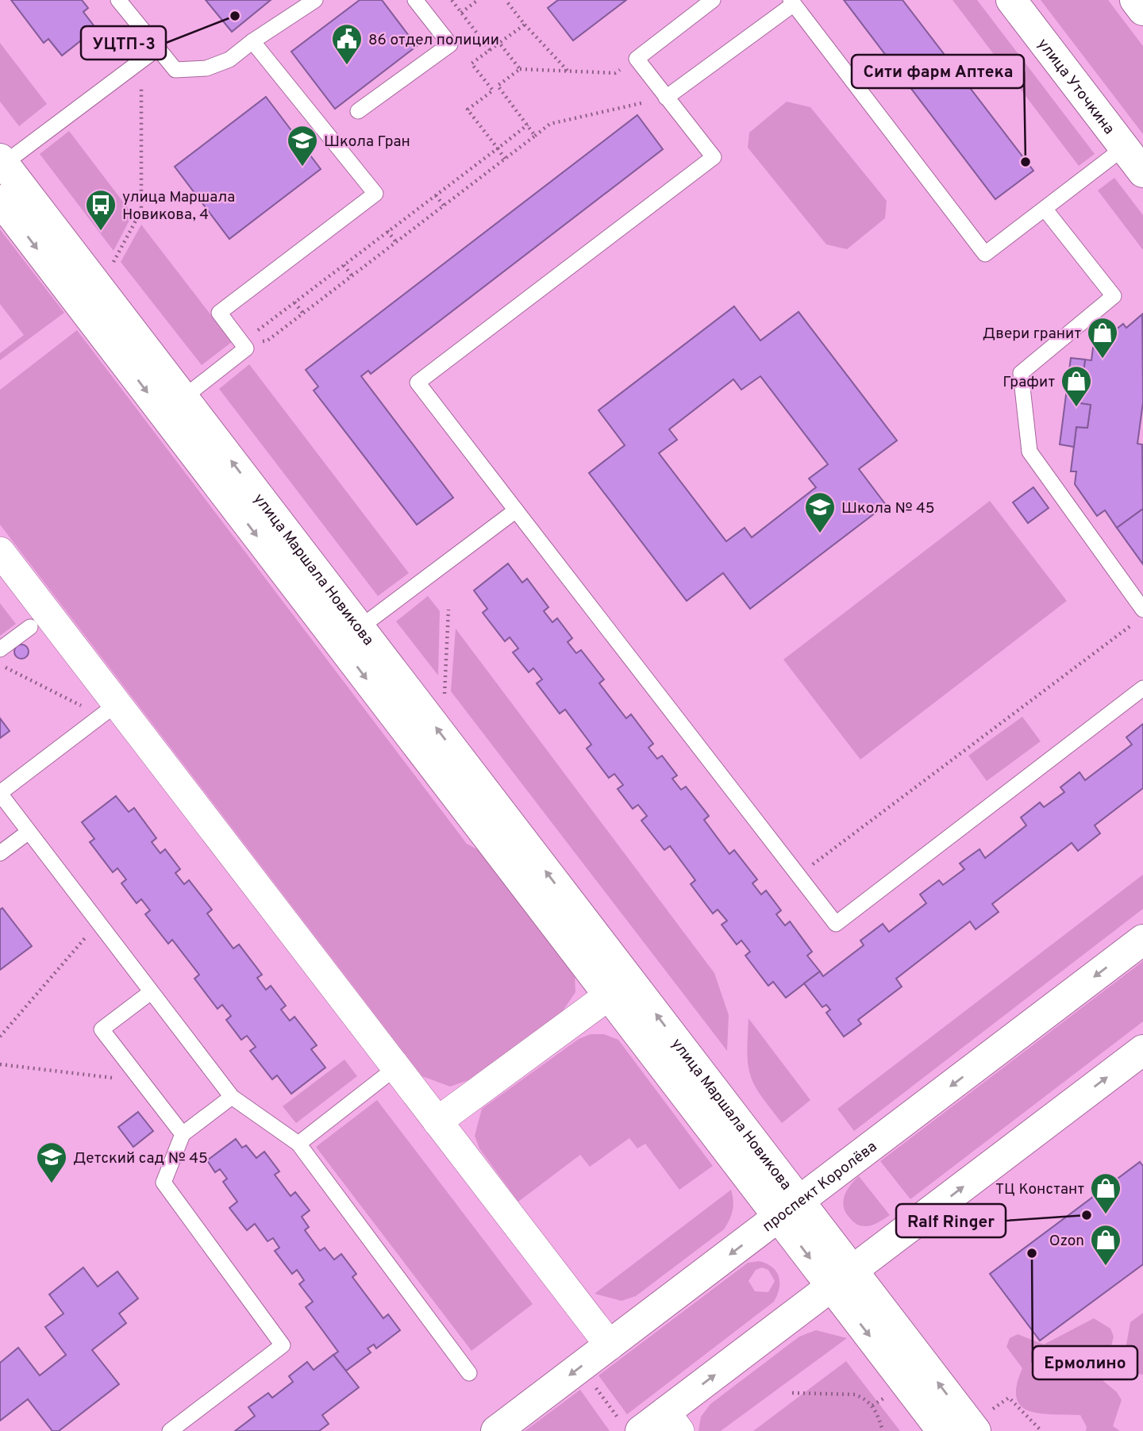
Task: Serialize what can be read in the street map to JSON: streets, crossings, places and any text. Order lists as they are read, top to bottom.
{
  "streets": {
    "street": ["улица Уточкина", "улица Маршала Новикова", "проспект Королёва"]
  },
  "crossings": [
    ["улица Маршала Новикова", "проспект Королёва"]
  ],
  "places": {
    "other": [
      "УЦТП-3",
      "Сити фарм Аптека",
      "Ralf Ringer",
      "Ермолино"
    ],
    "public building": ["86 отдел полиции"],
    "school or university": ["Школа Гран", "Школа № 45", "Детский сад № 45"],
    "bus stop": ["улица Маршала Новикова, 4"],
    "shop": [
      "Двери гранит",
      "Графит",
      "ТЦ Констант",
      "Ozon"
    ]
  }
}
